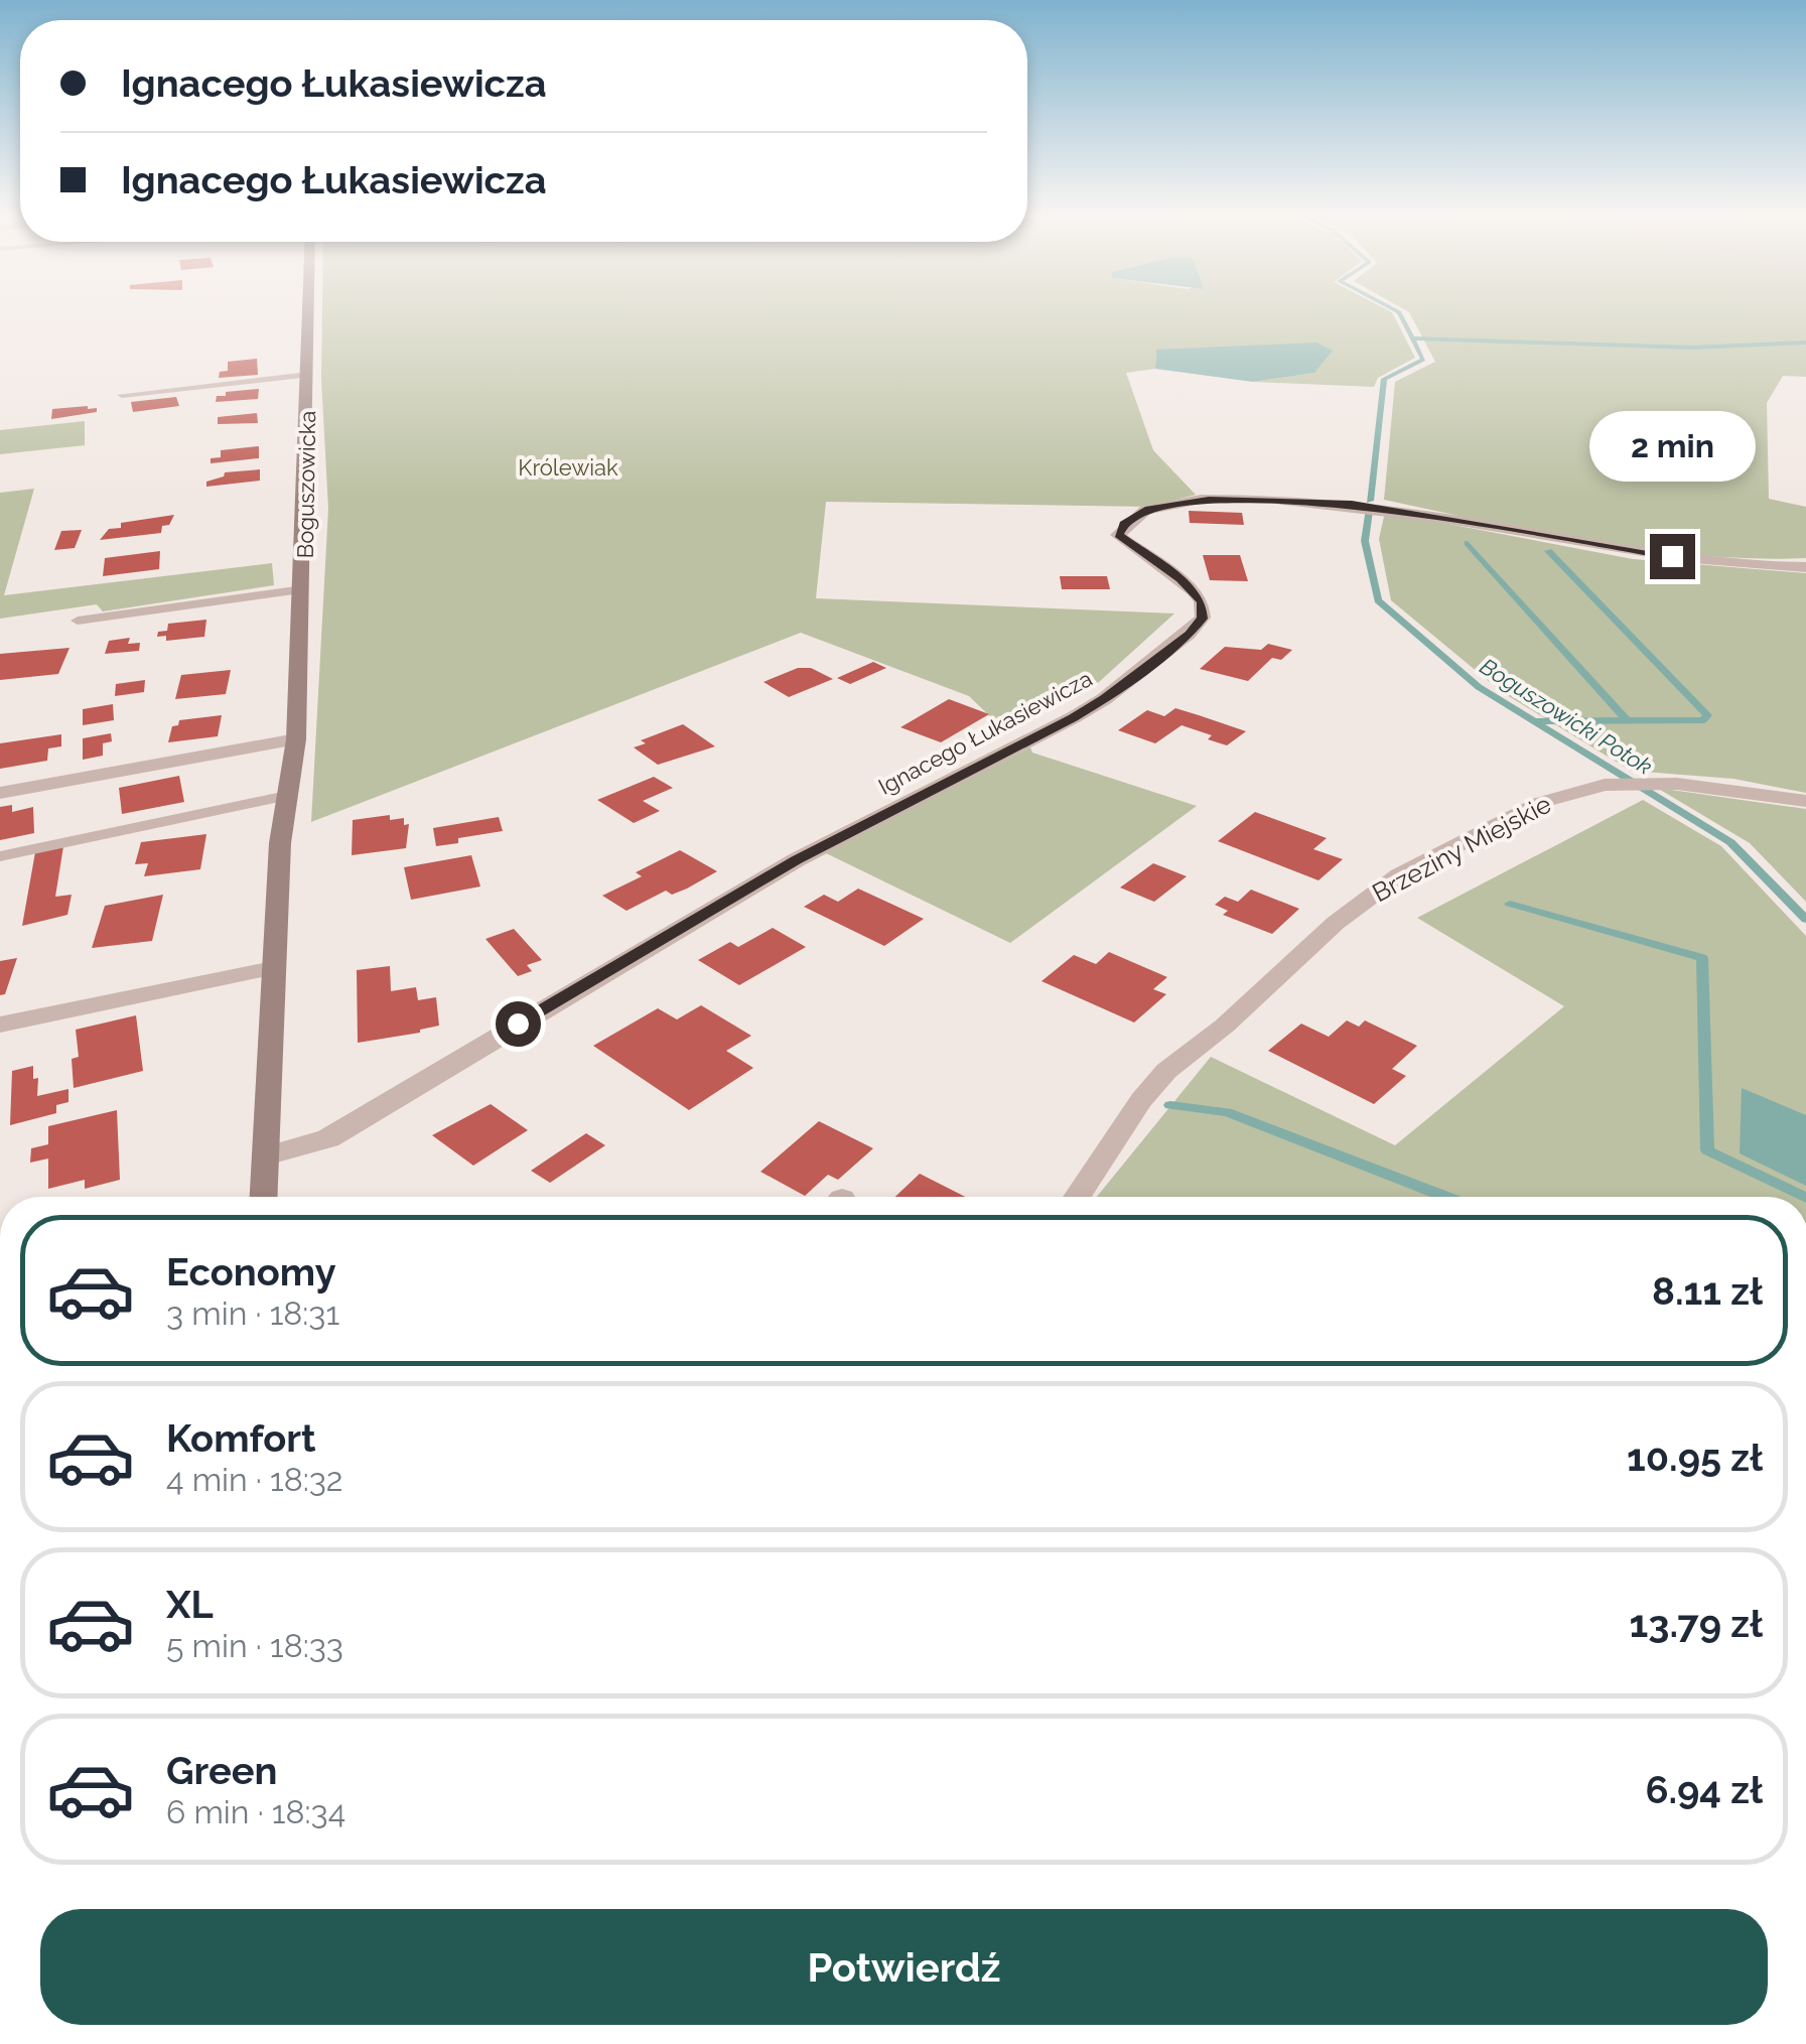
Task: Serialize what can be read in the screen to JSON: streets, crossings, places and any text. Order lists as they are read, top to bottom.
{
  "streets": {
    "street": ["Boguszowicka", "Ignacego Łukasiewicza", "Brzeziny Miejskie"]
  },
  "crossings": [
    ["Boguszowicka", "Ignacego Łukasiewicza"]
  ],
  "water": ["Boguszowicki Potok"],
  "parks": ["Królewiak"],
  "page": {
    "banner": ["Ignacego Łukasiewicza", "Ignacego Łukasiewicza"],
    "bubble": "2 min",
    "list": [
      {
        "name": "Economy",
        "note": "3 min · 18:31",
        "value": "8.11 zł"
      },
      {
        "name": "Komfort",
        "note": "4 min · 18:32",
        "value": "10.95 zł"
      },
      {
        "name": "XL",
        "note": "5 min · 18:33",
        "value": "13.79 zł"
      },
      {
        "name": "Green",
        "note": "6 min · 18:34",
        "value": "6.94 zł"
      }
    ],
    "buttons": "Potwierdź"
  }
}
